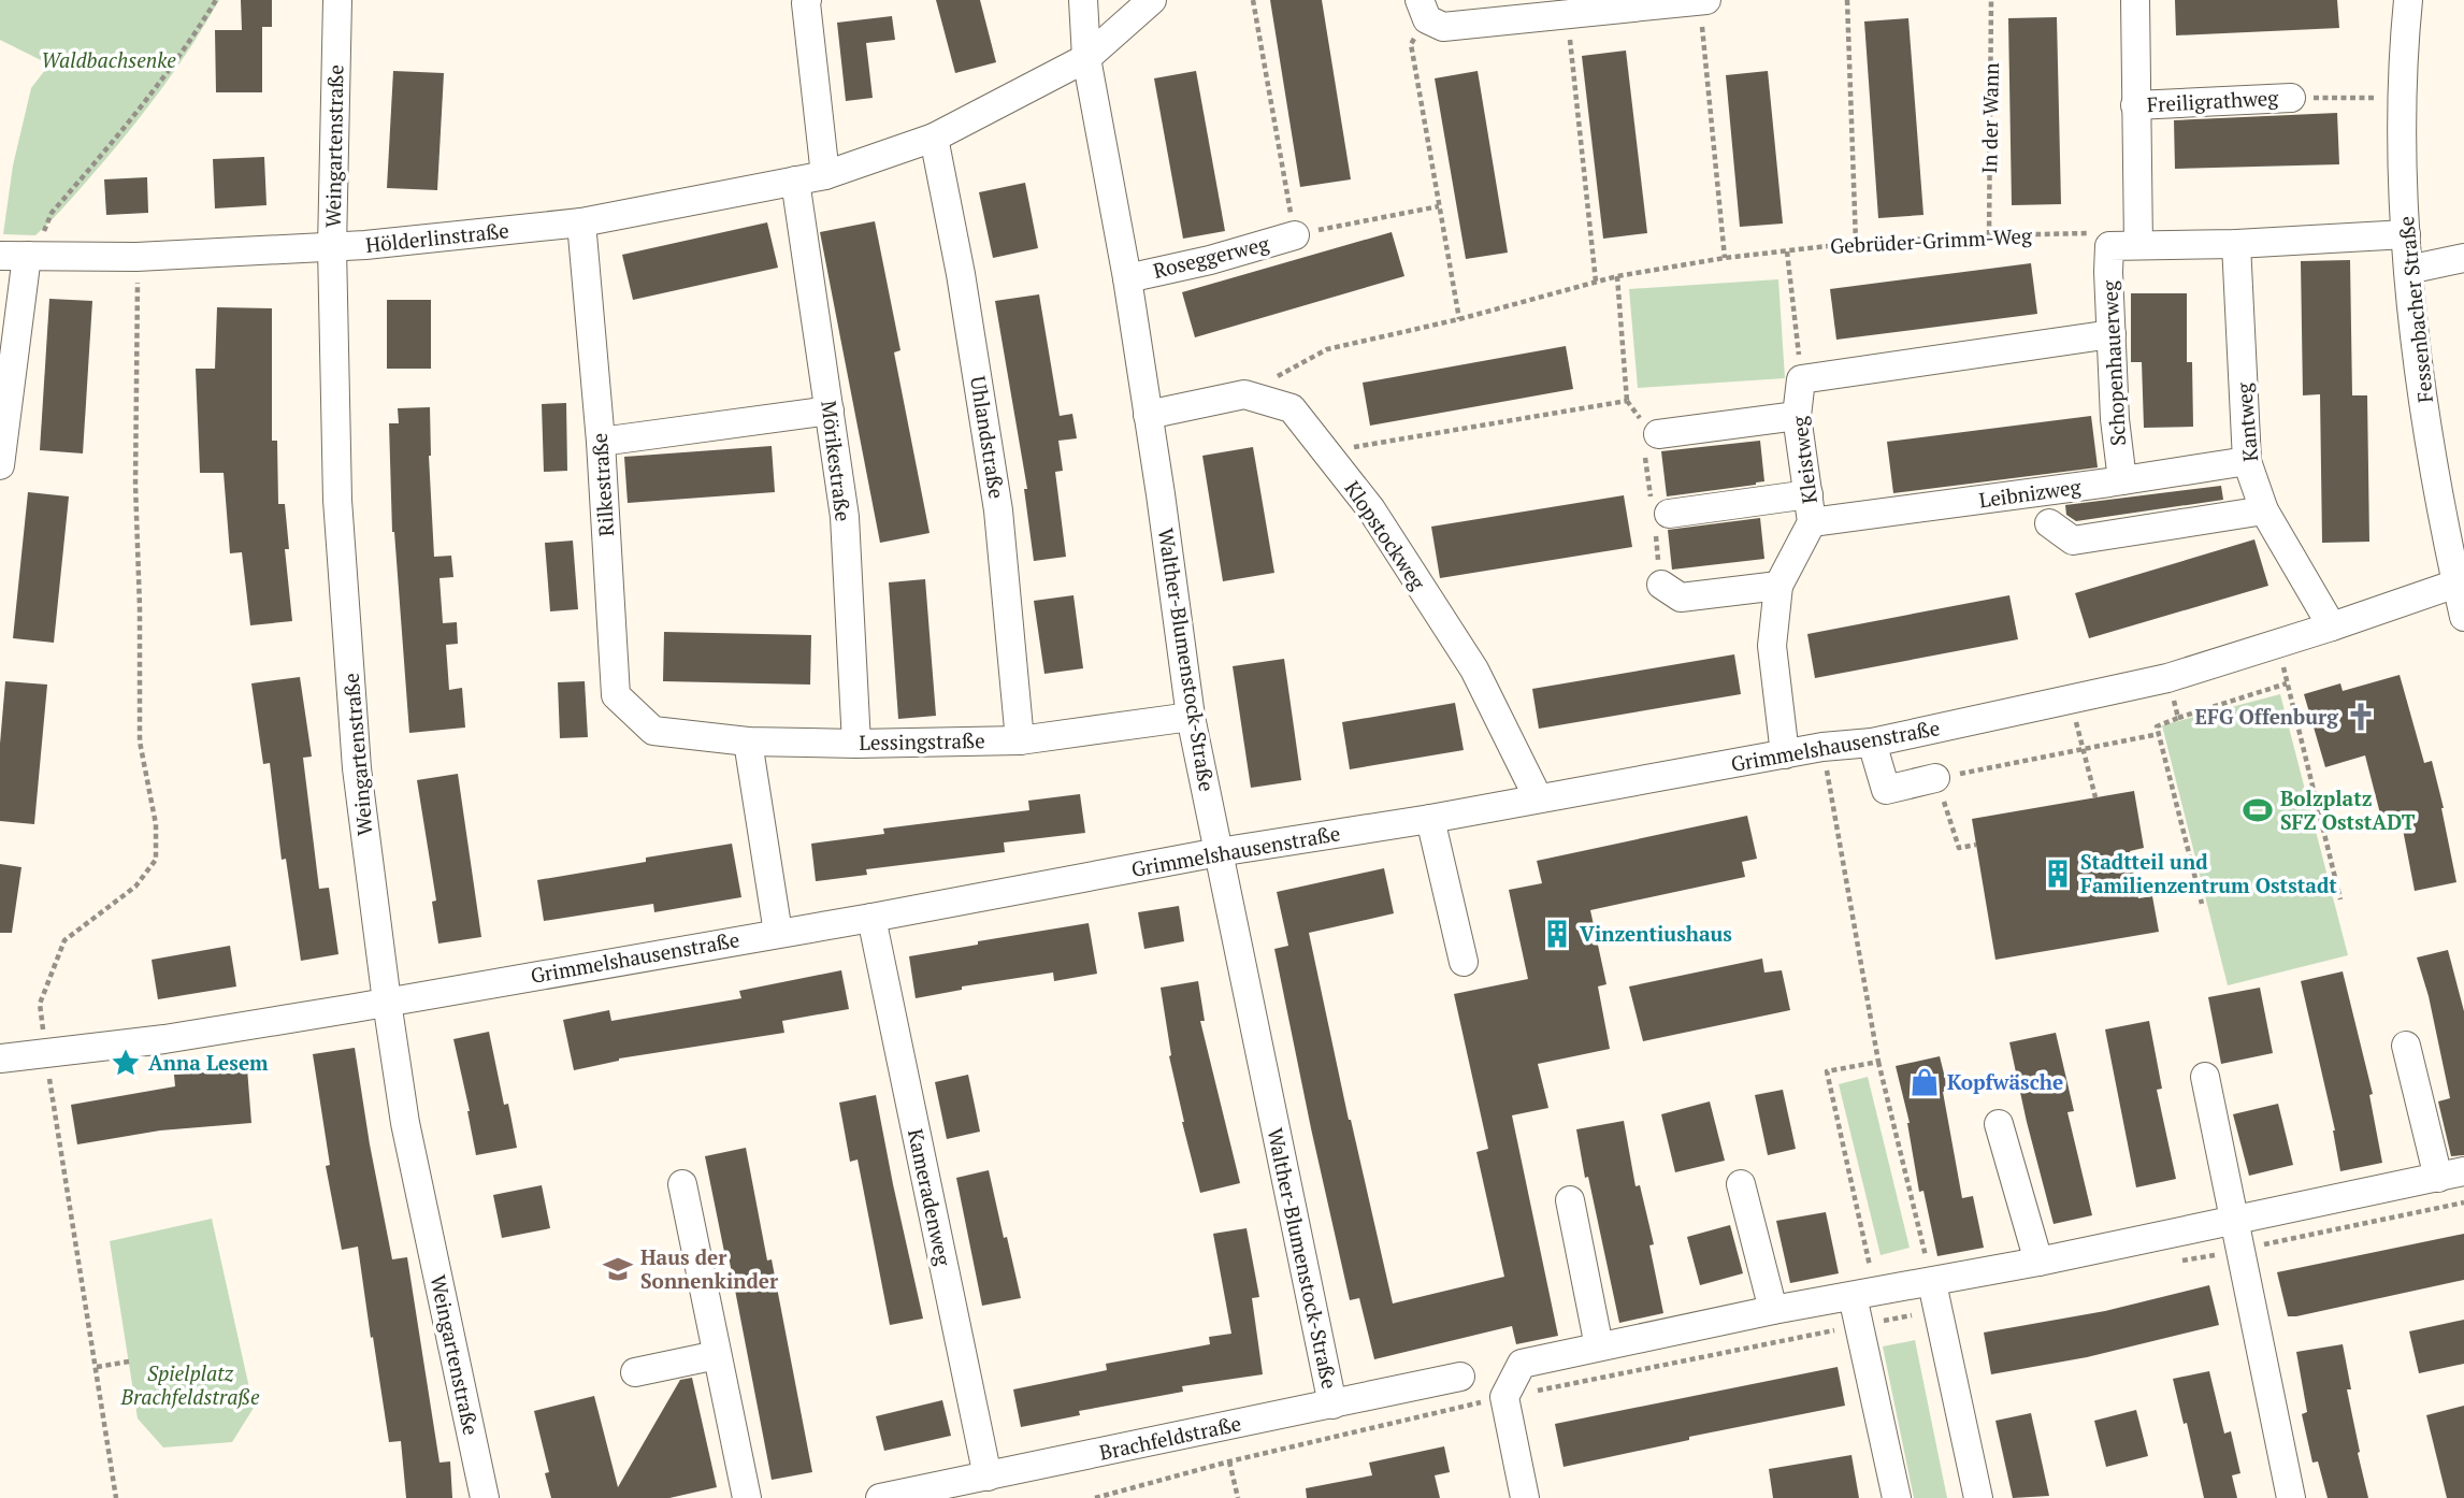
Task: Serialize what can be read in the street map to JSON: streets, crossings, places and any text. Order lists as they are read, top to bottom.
{
  "streets": {
    "street": [
      "Freiligrathweg",
      "Weingartenstraße",
      "Hölderlinstraße",
      "Roseggerweg",
      "Fessenbacher Straße",
      "Schopenhauerweg",
      "Kantweg",
      "Uhlandstraße",
      "Kleistweg",
      "Mörikestraße",
      "Rilkestraße",
      "Leibnizweg",
      "Klopstockweg",
      "Walther-Blumenstock-Straße",
      "Lessingstraße",
      "Grimmelshausenstraße",
      "Kameradenweg",
      "Brachfeldstraße"
    ],
    "path": ["In der Wann", "Gebrüder-Grimm-Weg"]
  },
  "crossings": [
    ["In der Wann", "Gebrüder-Grimm-Weg"],
    ["Weingartenstraße", "Hölderlinstraße"],
    ["Weingartenstraße", "Grimmelshausenstraße"],
    ["Hölderlinstraße", "Uhlandstraße"],
    ["Hölderlinstraße", "Mörikestraße"],
    ["Hölderlinstraße", "Rilkestraße"],
    ["Hölderlinstraße", "Walther-Blumenstock-Straße"],
    ["Gebrüder-Grimm-Weg", "Schopenhauerweg"],
    ["Gebrüder-Grimm-Weg", "Klopstockweg"],
    ["Roseggerweg", "Walther-Blumenstock-Straße"],
    ["Fessenbacher Straße", "Grimmelshausenstraße"],
    ["Schopenhauerweg", "Leibnizweg"],
    ["Kantweg", "Leibnizweg"],
    ["Kantweg", "Grimmelshausenstraße"],
    ["Uhlandstraße", "Lessingstraße"],
    ["Kleistweg", "Leibnizweg"],
    ["Kleistweg", "Grimmelshausenstraße"],
    ["Mörikestraße", "Lessingstraße"],
    ["Rilkestraße", "Lessingstraße"],
    ["Klopstockweg", "Walther-Blumenstock-Straße"],
    ["Klopstockweg", "Grimmelshausenstraße"],
    ["Walther-Blumenstock-Straße", "Lessingstraße"],
    ["Walther-Blumenstock-Straße", "Grimmelshausenstraße"],
    ["Walther-Blumenstock-Straße", "Brachfeldstraße"],
    ["Grimmelshausenstraße", "Kameradenweg"],
    ["Kameradenweg", "Brachfeldstraße"]
  ],
  "parks": ["Waldbachsenke", "Spielplatz Brachfeldstraße"],
  "places": {
    "church": ["EFG Offenburg"],
    "sports": ["Bolzplatz SFZ OststADT"],
    "building": ["Stadtteil und Familienzentrum Oststadt", "Vinzentiushaus"],
    "place": ["Anna Lesem"],
    "shop": ["Kopfwäsche"],
    "school or university": ["Haus der Sonnenkinder"]
  }
}
